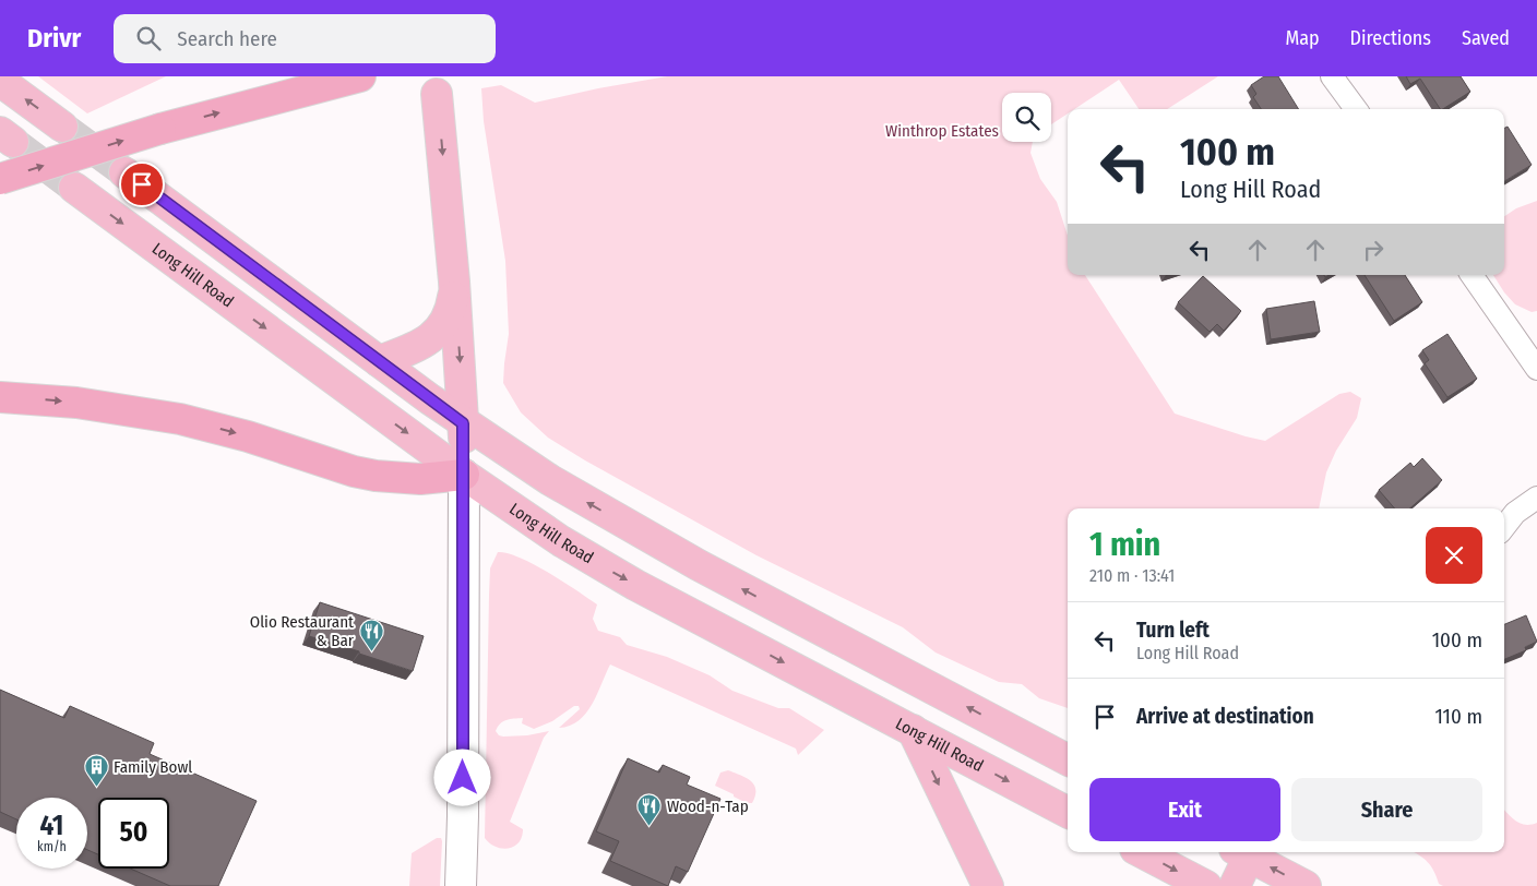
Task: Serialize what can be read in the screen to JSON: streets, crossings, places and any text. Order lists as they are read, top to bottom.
{
  "streets": {
    "highway": ["Long Hill Road"]
  },
  "parks": ["Winthrop Estates"],
  "places": {
    "restaurant": ["Olio Restaurant & Bar", "Wood-n-Tap"],
    "building": ["Family Bowl"]
  },
  "page": {
    "header": "Drivr",
    "search": "Search here",
    "nav": ["Map", "Directions", "Saved"],
    "turn": ["100 m", "Long Hill Road"],
    "heading": ["1 min", "210 m · 13:41"],
    "list": [
      {
        "name": "Turn left",
        "note": "Long Hill Road",
        "value": "100 m"
      },
      {
        "name": "Arrive at destination",
        "value": "110 m"
      }
    ],
    "buttons": ["Exit", "Share"],
    "speed": "41 km/h",
    "limit": "50"
  }
}
